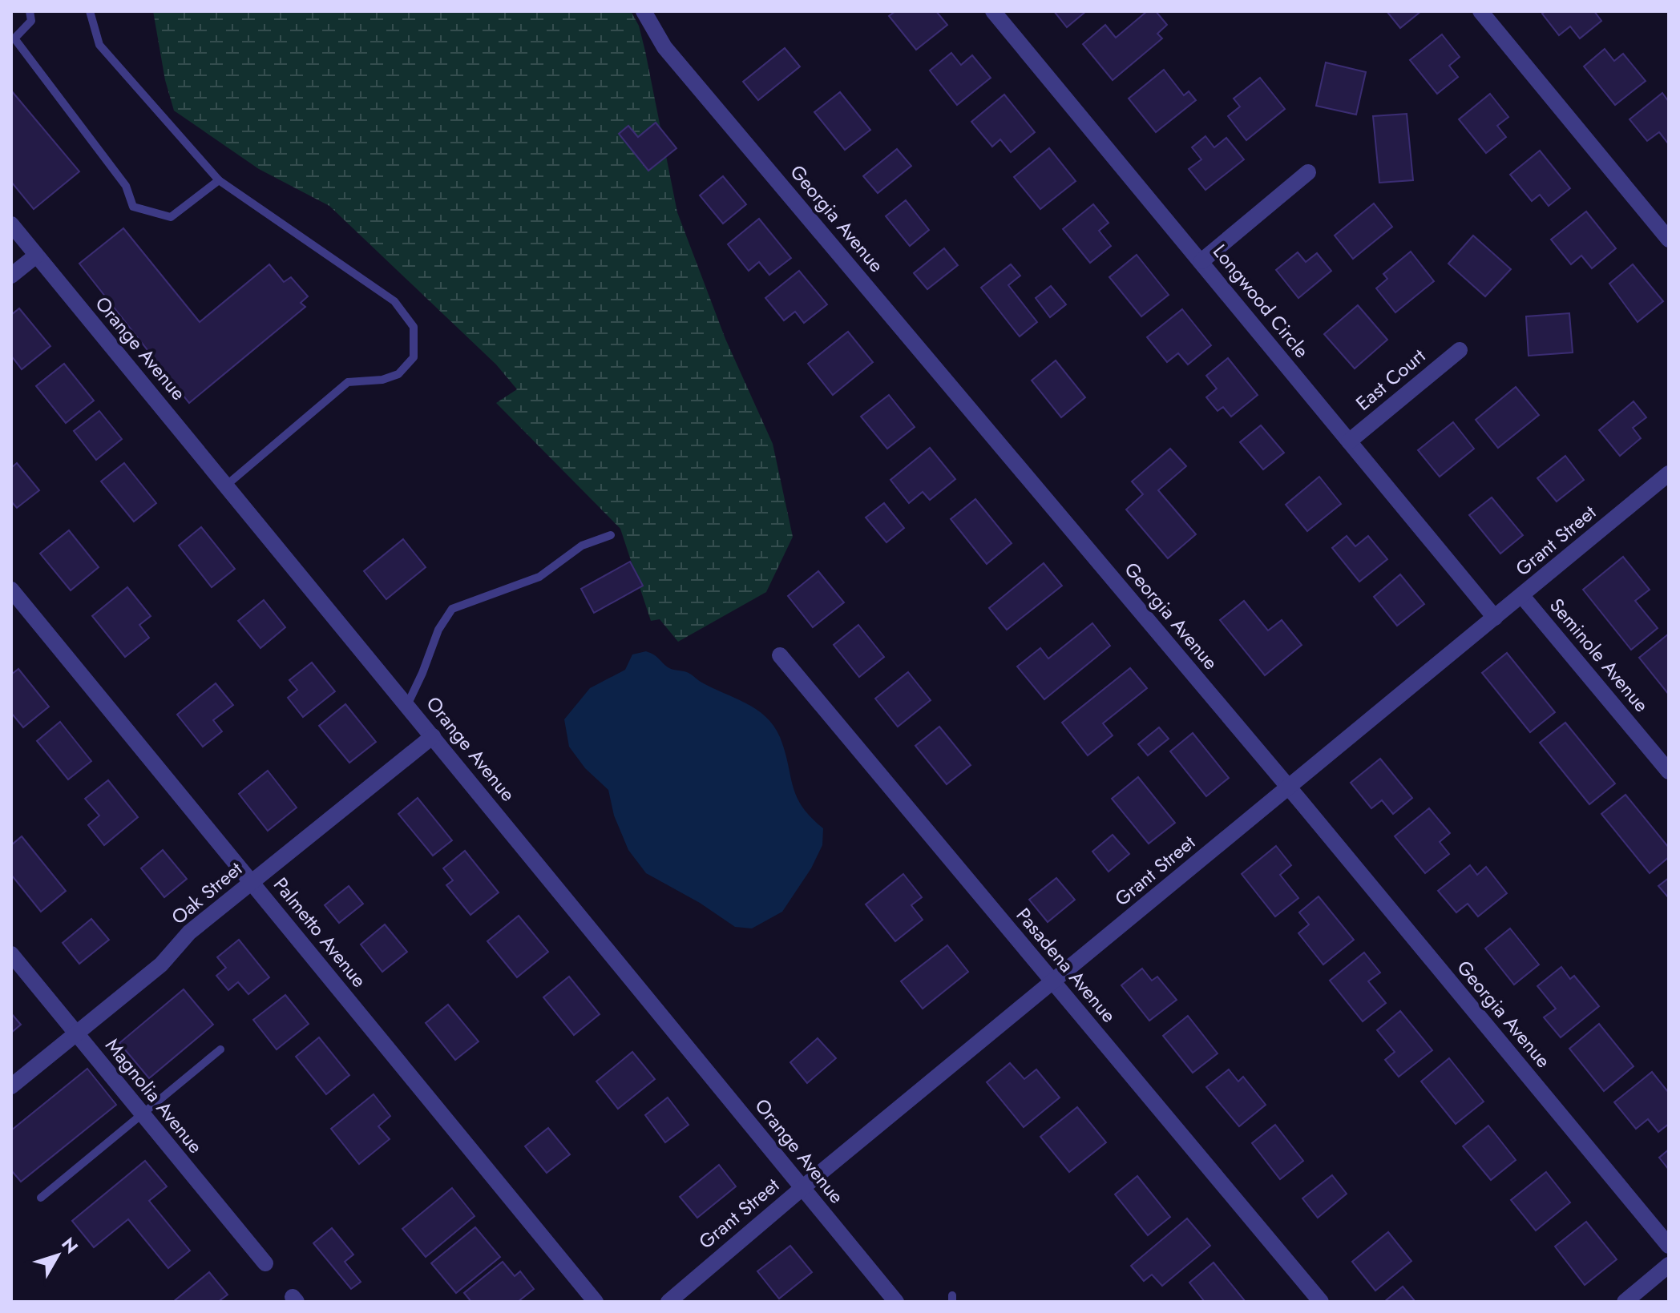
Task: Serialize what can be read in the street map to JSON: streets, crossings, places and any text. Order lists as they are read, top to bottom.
{
  "streets": {
    "street": [
      "Georgia Avenue",
      "Longwood Circle",
      "Orange Avenue",
      "East Court",
      "Grant Street",
      "Seminole Avenue",
      "Oak Street",
      "Palmetto Avenue",
      "Pasadena Avenue",
      "Magnolia Avenue"
    ]
  },
  "crossings": [
    ["Georgia Avenue", "Grant Street"],
    ["Longwood Circle", "East Court"],
    ["Longwood Circle", "Grant Street"],
    ["Orange Avenue", "Grant Street"],
    ["Orange Avenue", "Oak Street"],
    ["Grant Street", "Seminole Avenue"],
    ["Grant Street", "Pasadena Avenue"],
    ["Oak Street", "Palmetto Avenue"],
    ["Oak Street", "Magnolia Avenue"]
  ],
  "north": "top right"
}
